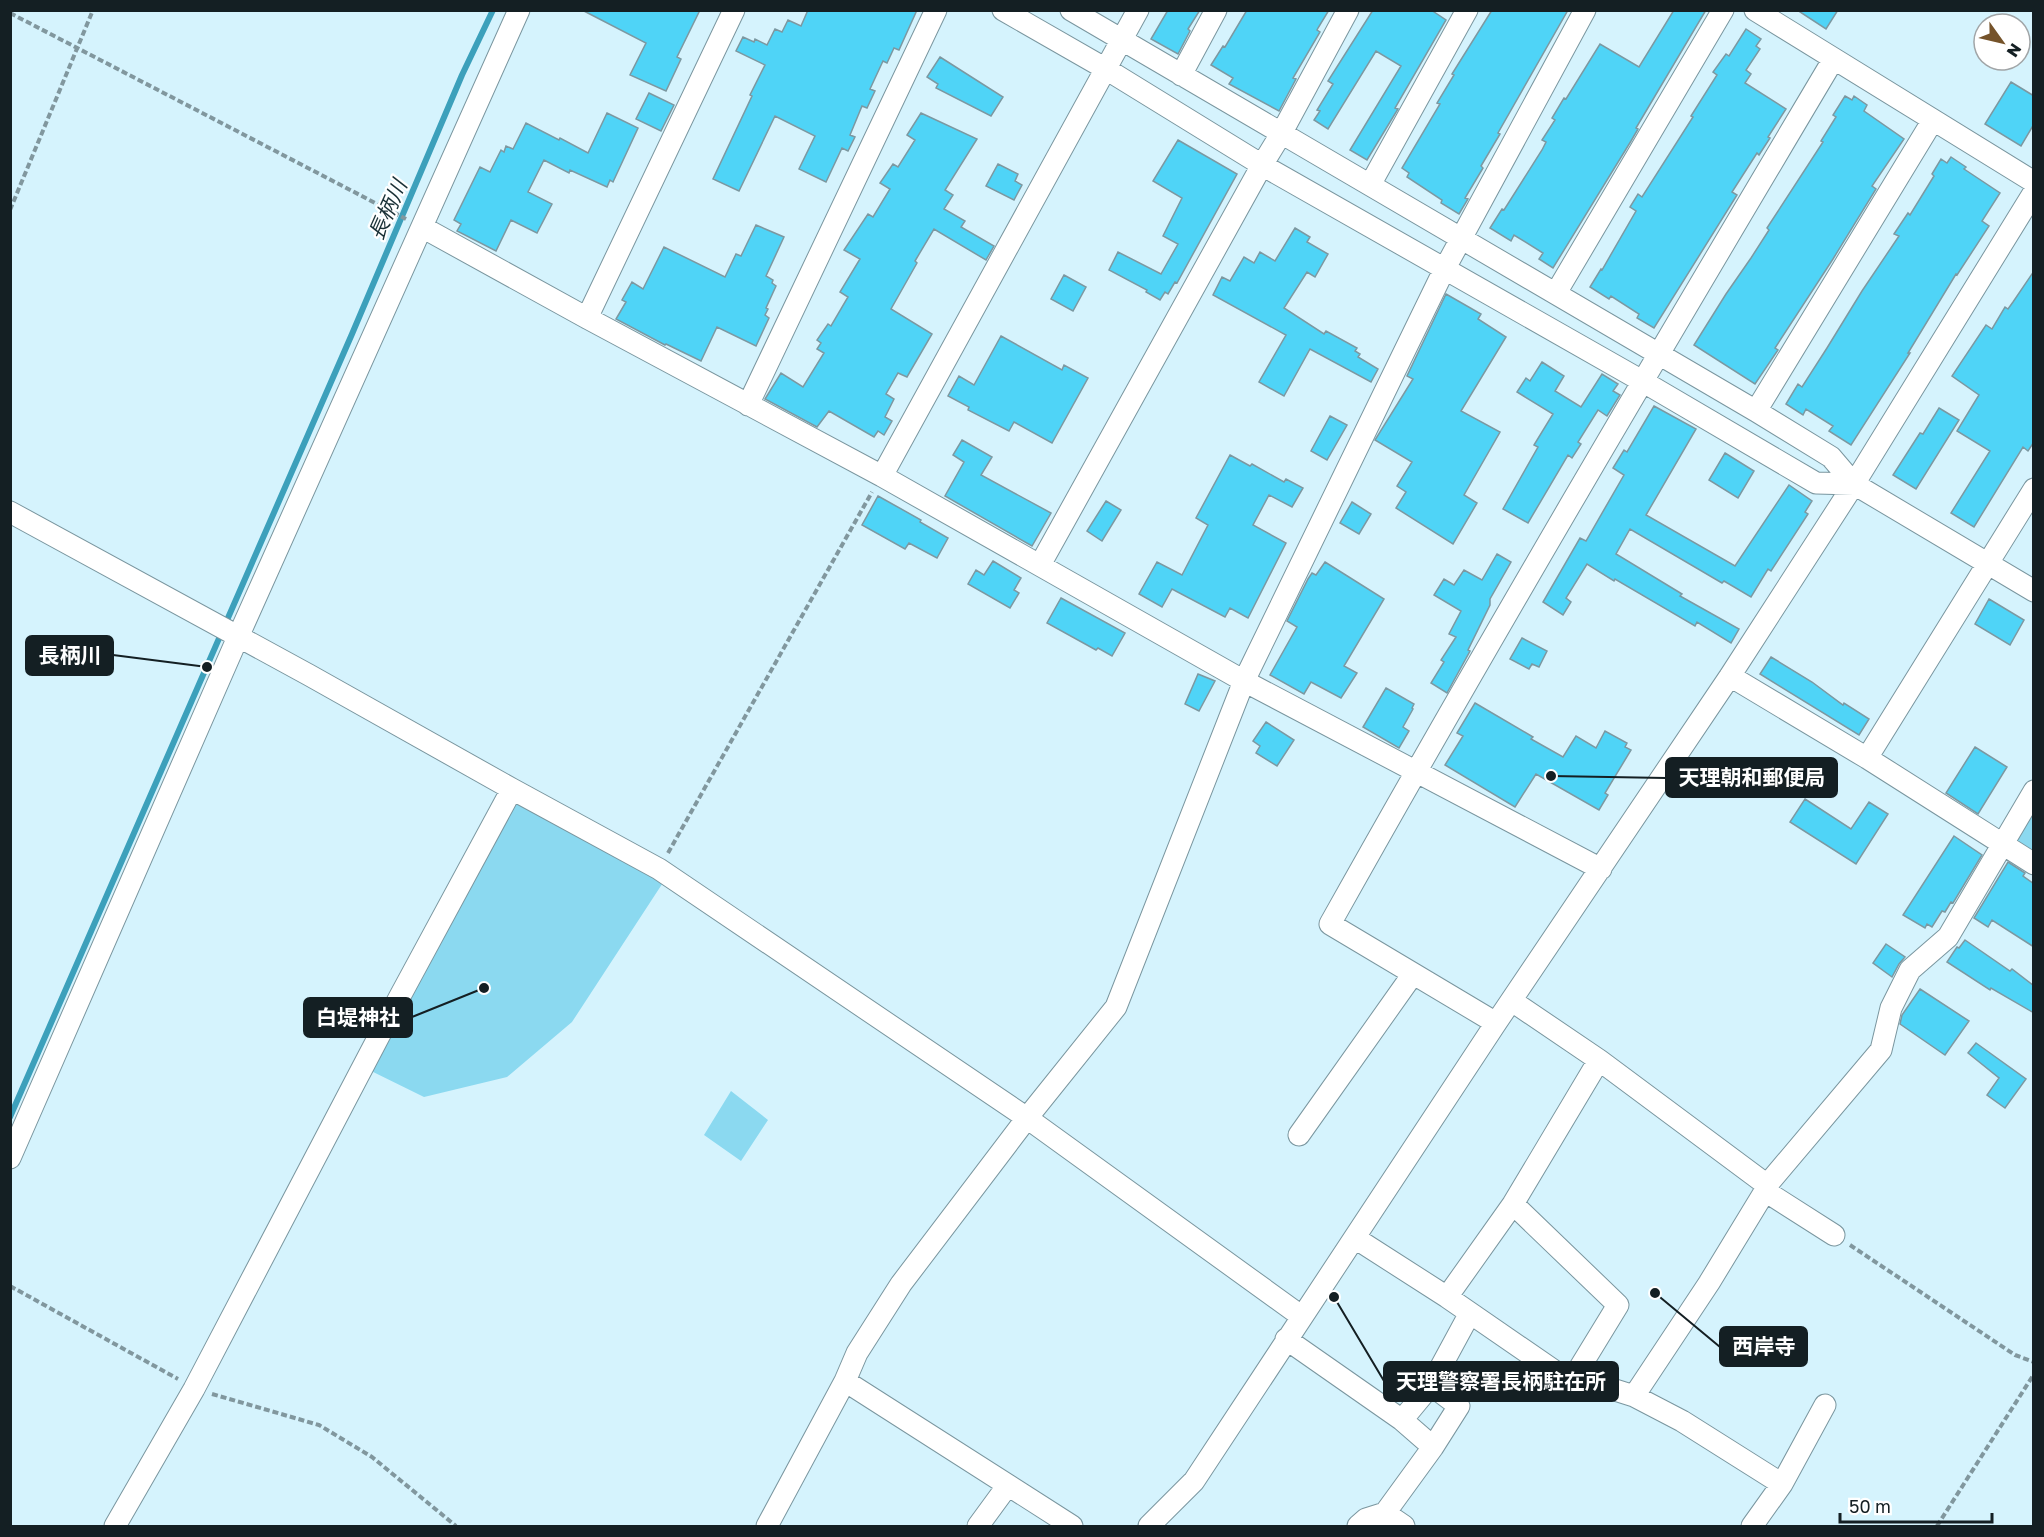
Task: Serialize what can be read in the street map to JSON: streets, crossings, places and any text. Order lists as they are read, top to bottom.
{
  "water": ["長柄川"],
  "places": [
    "長柄川",
    "天理朝和郵便局",
    "白堤神社",
    "西岸寺",
    "天理警察署長柄駐在所"
  ],
  "scale_bar": "50 m",
  "north": "bottom right"
}
